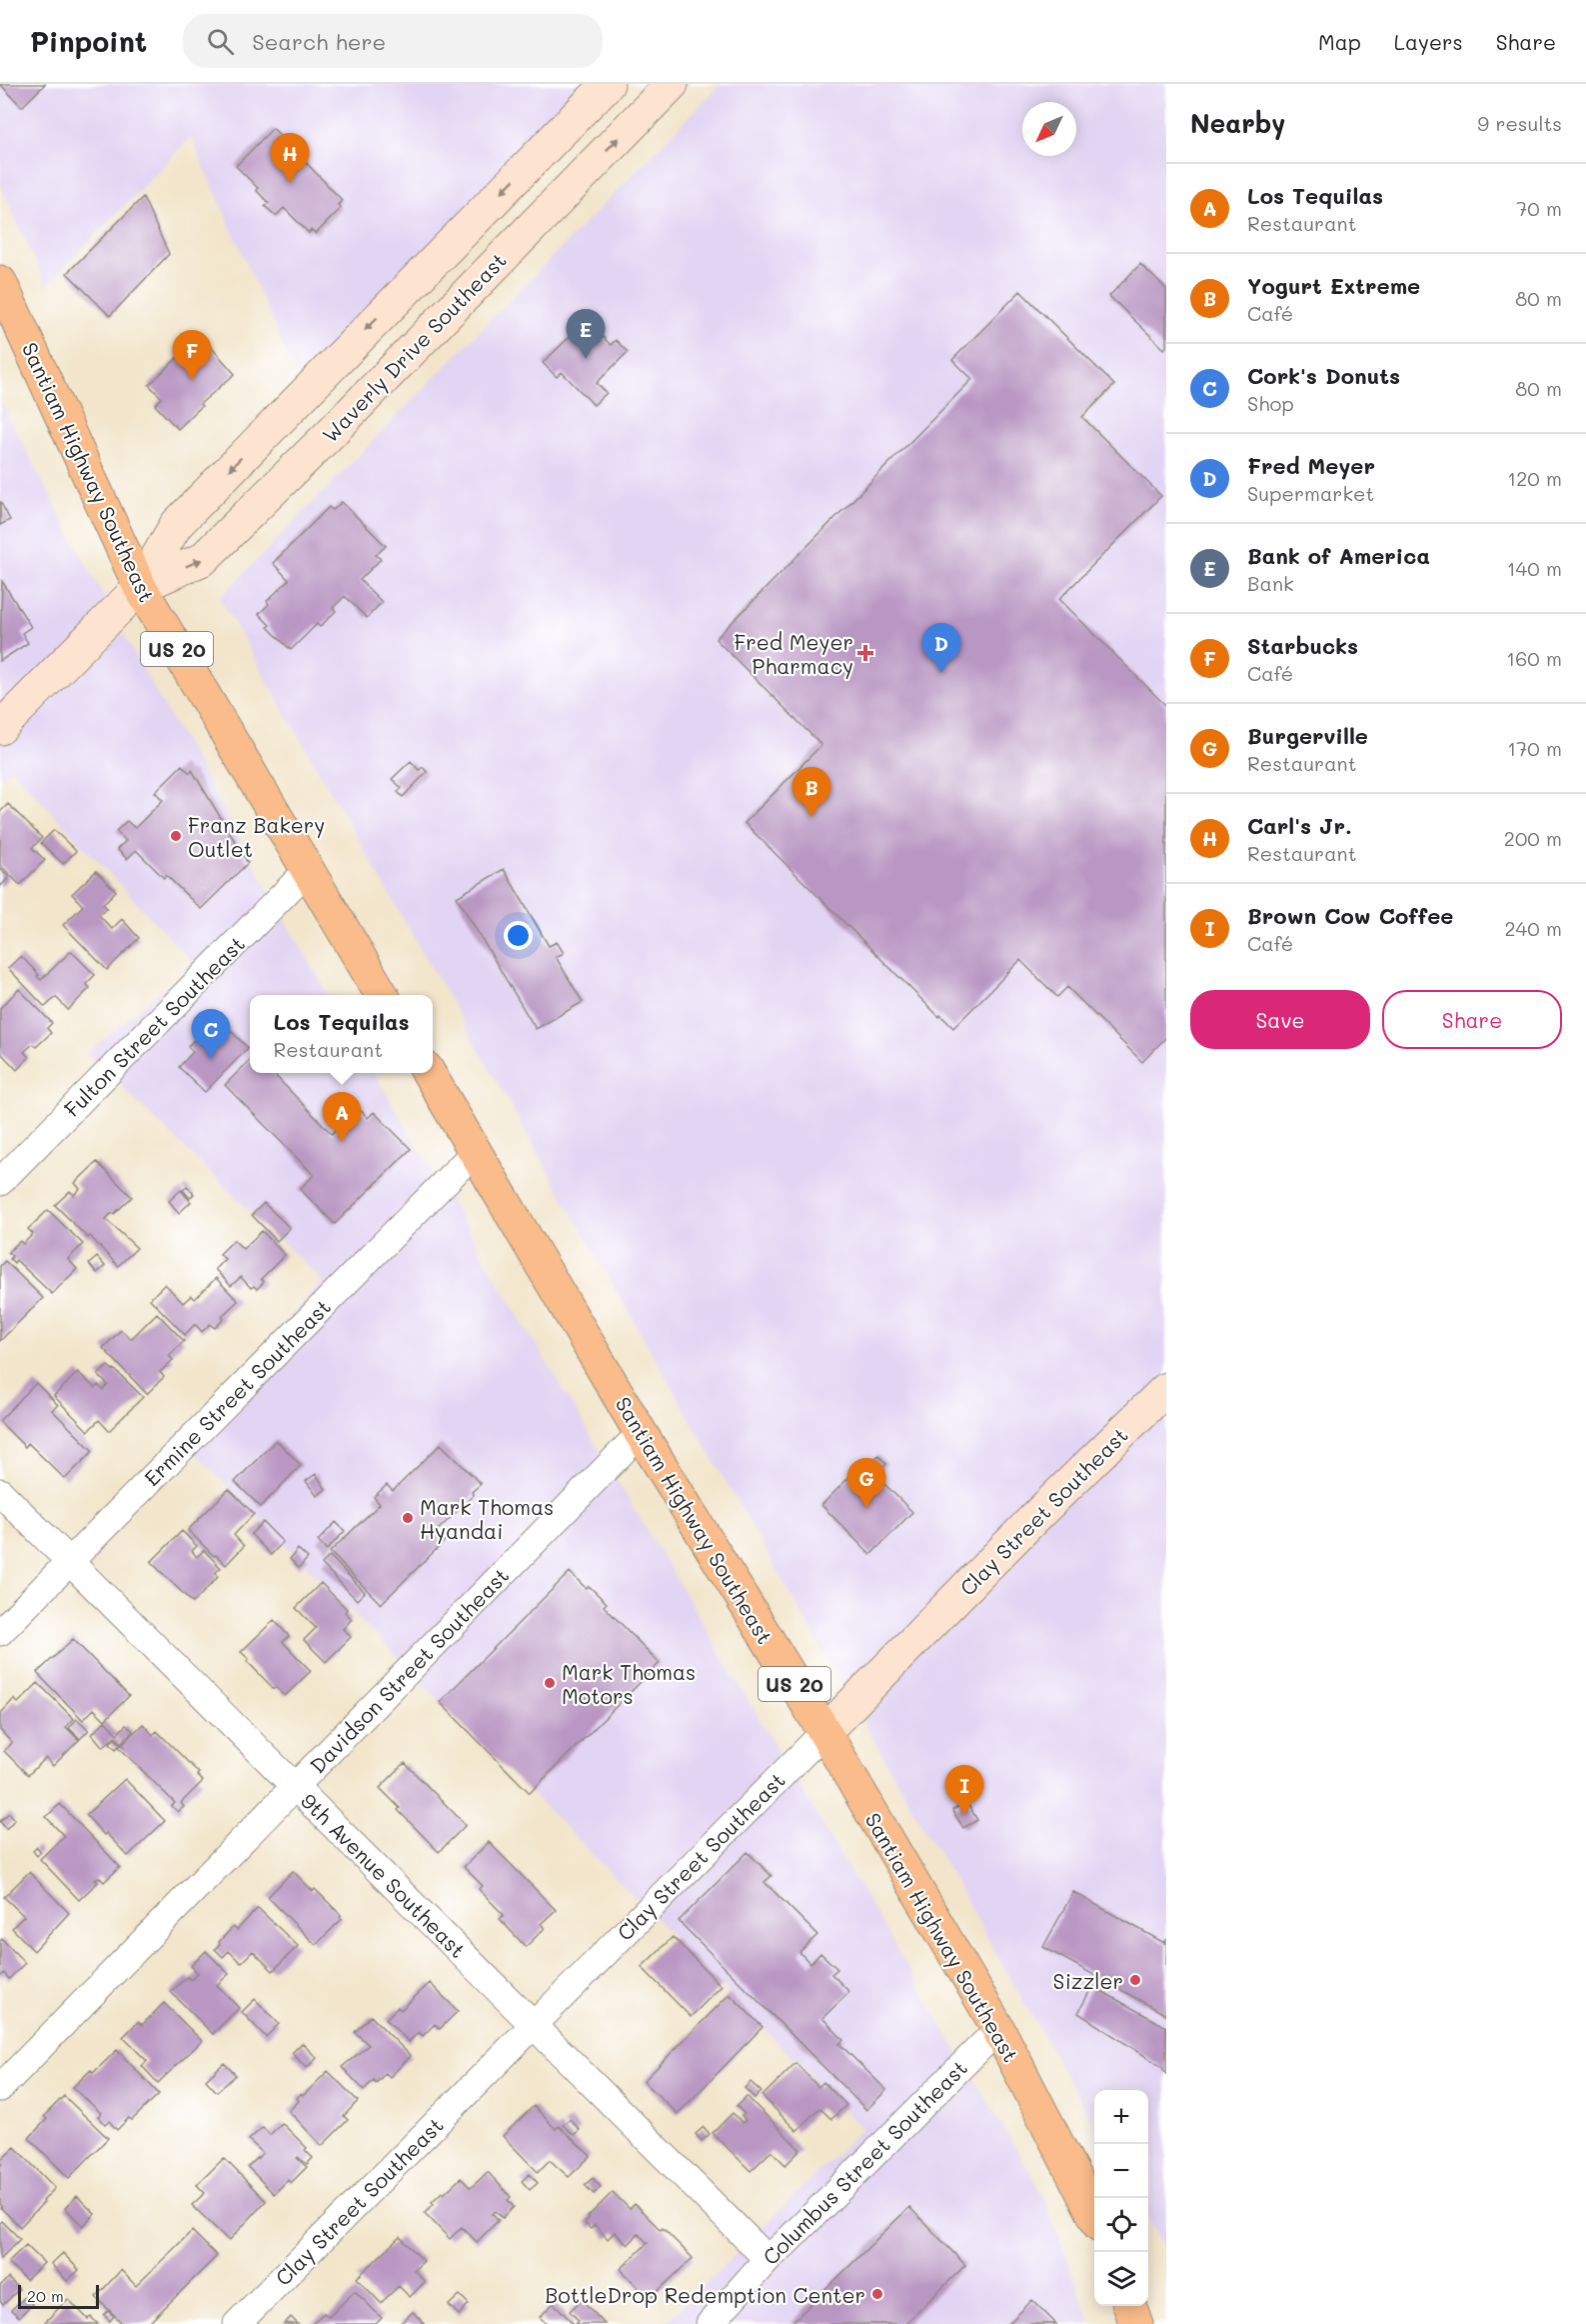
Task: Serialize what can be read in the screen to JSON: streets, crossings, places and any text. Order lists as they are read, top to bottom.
{
  "streets": {
    "main road": [
      "Waverly Drive Southeast",
      "Santiam Highway Southeast",
      "US 20",
      "Clay Street Southeast"
    ],
    "street": [
      "Fulton Street Southeast",
      "Ermine Street Southeast",
      "Davidson Street Southeast",
      "9th Avenue Southeast",
      "Columbus Street Southeast"
    ]
  },
  "crossings": [
    ["Waverly Drive Southeast", "Santiam Highway Southeast"],
    ["Santiam Highway Southeast", "Fulton Street Southeast"],
    ["Santiam Highway Southeast", "Ermine Street Southeast"],
    ["Santiam Highway Southeast", "Clay Street Southeast"],
    ["Santiam Highway Southeast", "Davidson Street Southeast"],
    ["Santiam Highway Southeast", "Columbus Street Southeast"],
    ["Ermine Street Southeast", "9th Avenue Southeast"],
    ["Clay Street Southeast", "9th Avenue Southeast"],
    ["Davidson Street Southeast", "9th Avenue Southeast"],
    ["9th Avenue Southeast", "Columbus Street Southeast"]
  ],
  "places": {
    "health": ["Fred Meyer Pharmacy"],
    "other": [
      "Franz Bakery Outlet",
      "Mark Thomas Hyandai",
      "Mark Thomas Motors",
      "Sizzler",
      "BottleDrop Redemption Center"
    ]
  },
  "scale_bar": "20 m",
  "north": "bottom left",
  "page": {
    "header": "Pinpoint",
    "search": "Search here",
    "nav": ["Map", "Layers", "Share"],
    "heading": ["Nearby", "9 results"],
    "pins": [
      "H",
      "E",
      "F",
      "D",
      "B",
      "C",
      "A",
      "G",
      "I"
    ],
    "list": [
      {
        "mark": "A",
        "name": "Los Tequilas",
        "note": "Restaurant",
        "value": "70 m"
      },
      {
        "mark": "B",
        "name": "Yogurt Extreme",
        "note": "Café",
        "value": "80 m"
      },
      {
        "mark": "C",
        "name": "Cork's Donuts",
        "note": "Shop",
        "value": "80 m"
      },
      {
        "mark": "D",
        "name": "Fred Meyer",
        "note": "Supermarket",
        "value": "120 m"
      },
      {
        "mark": "E",
        "name": "Bank of America",
        "note": "Bank",
        "value": "140 m"
      },
      {
        "mark": "F",
        "name": "Starbucks",
        "note": "Café",
        "value": "160 m"
      },
      {
        "mark": "G",
        "name": "Burgerville",
        "note": "Restaurant",
        "value": "170 m"
      },
      {
        "mark": "H",
        "name": "Carl's Jr.",
        "note": "Restaurant",
        "value": "200 m"
      },
      {
        "mark": "I",
        "name": "Brown Cow Coffee",
        "note": "Café",
        "value": "240 m"
      }
    ],
    "buttons": ["Save", "Share"],
    "popup": ["Los Tequilas", "Restaurant"],
    "map_buttons": ["+", "−"],
    "scale": "20 m"
  }
}
